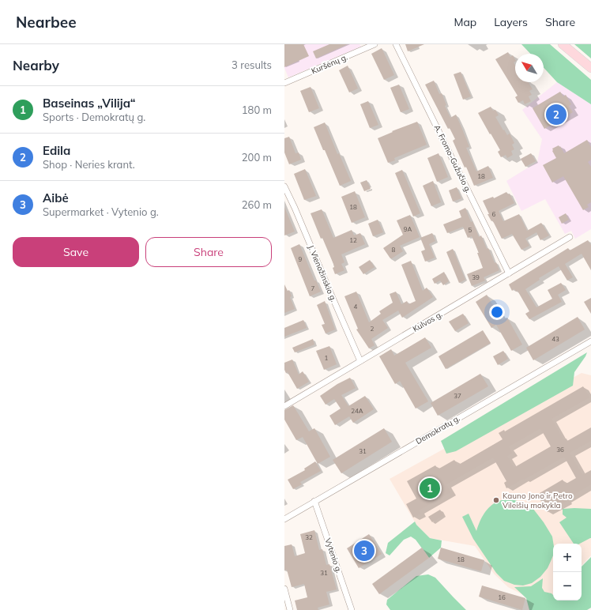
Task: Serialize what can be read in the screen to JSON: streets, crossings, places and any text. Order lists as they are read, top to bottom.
{
  "streets": {
    "street": [
      "Kuršėnų g.",
      "A. Fromo-Gužučio g.",
      "J. Vienožinskio g.",
      "Kulvos g.",
      "Demokratų g.",
      "Vytenio g."
    ]
  },
  "crossings": [
    ["A. Fromo-Gužučio g.", "Kulvos g."],
    ["J. Vienožinskio g.", "Kulvos g."],
    ["Demokratų g.", "Vytenio g."]
  ],
  "places": ["Kauno Jono ir Petro Vileišių mokykla"],
  "house_numbers": [
    "18",
    "18",
    "6",
    "9A",
    "5",
    "12",
    "8",
    "9",
    "39",
    "7",
    "4",
    "2",
    "43",
    "1",
    "37",
    "24A",
    "36",
    "31",
    "32",
    "18",
    "31",
    "16"
  ],
  "north": "top left",
  "page": {
    "header": "Nearbee",
    "nav": ["Map", "Layers", "Share"],
    "heading": ["Nearby", "3 results"],
    "list": [
      {
        "mark": "1",
        "name": "Baseinas „Vilija“",
        "note": "Sports · Demokratų g.",
        "value": "180 m"
      },
      {
        "mark": "2",
        "name": "Edila",
        "note": "Shop · Neries krant.",
        "value": "200 m"
      },
      {
        "mark": "3",
        "name": "Aibė",
        "note": "Supermarket · Vytenio g.",
        "value": "260 m"
      }
    ],
    "pins": ["2", "1", "3"],
    "buttons": ["Save", "Share"],
    "map_buttons": ["+", "−"]
  }
}
